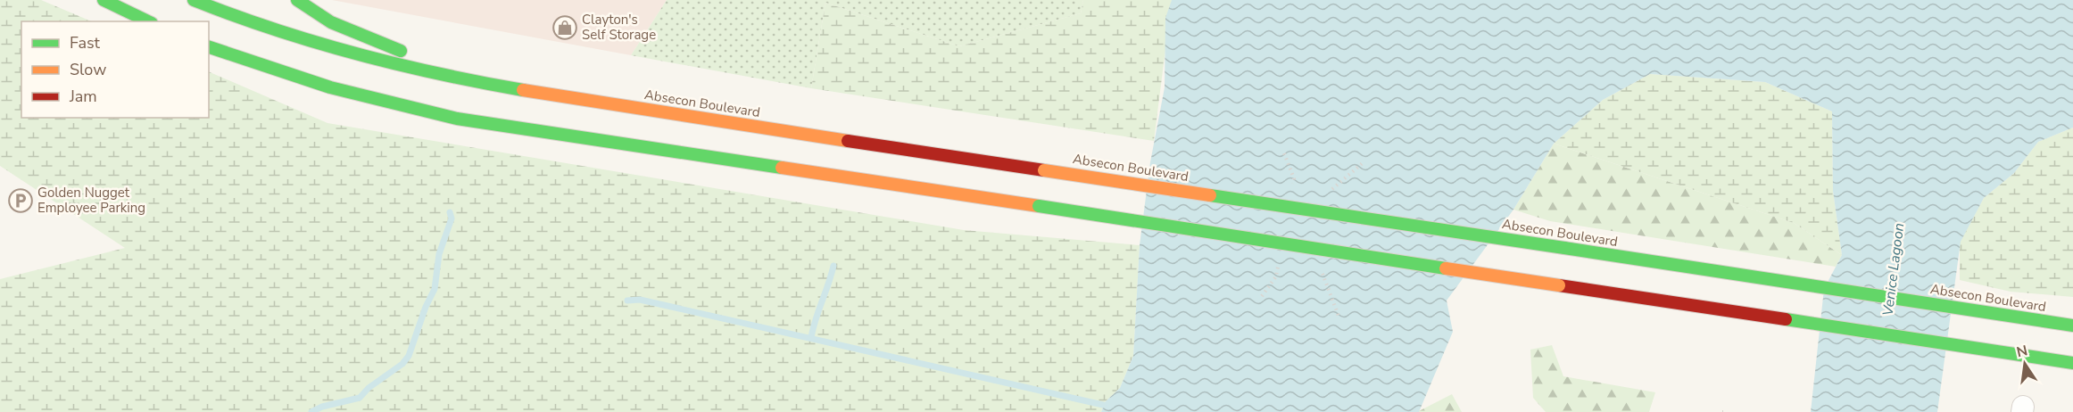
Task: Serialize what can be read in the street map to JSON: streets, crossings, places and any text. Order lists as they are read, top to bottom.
{
  "streets": {
    "highway": ["Absecon Boulevard"]
  },
  "water": ["Venice Lagoon"],
  "places": {
    "shop": ["Clayton's Self Storage"],
    "parking": ["Golden Nugget Employee Parking"]
  },
  "legend": ["Fast", "Slow", "Jam"],
  "north": "top"
}
